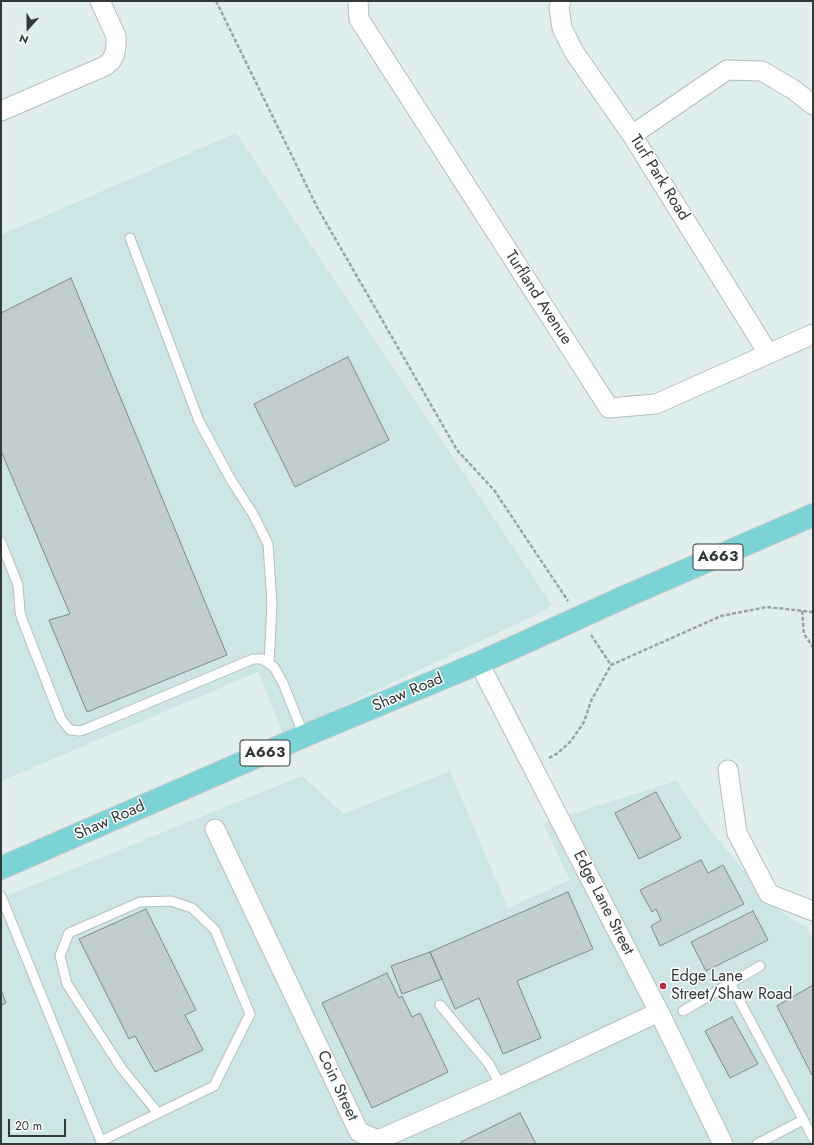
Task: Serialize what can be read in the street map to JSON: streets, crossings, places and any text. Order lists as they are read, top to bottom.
{
  "streets": {
    "main road": ["A663", "Shaw Road"],
    "street": [
      "Turf Park Road",
      "Turfland Avenue",
      "Edge Lane Street",
      "Coin Street"
    ]
  },
  "crossings": [
    ["Turf Park Road", "Turfland Avenue"],
    ["Shaw Road", "Edge Lane Street"],
    ["Edge Lane Street", "Coin Street"]
  ],
  "places": ["Edge Lane Street/Shaw Road"],
  "scale_bar": "20 m",
  "north": "bottom"
}
